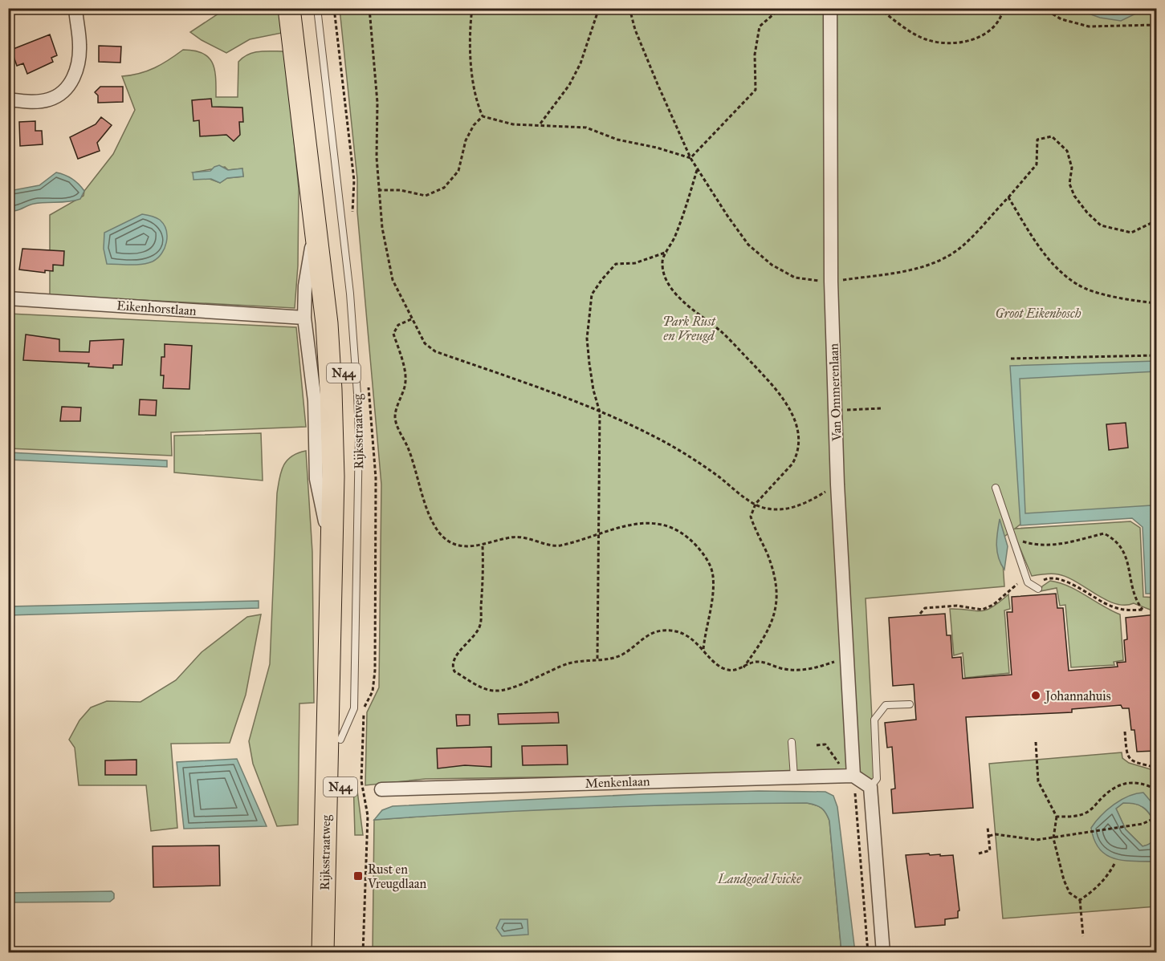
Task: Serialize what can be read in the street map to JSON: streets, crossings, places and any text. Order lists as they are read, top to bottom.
{
  "streets": {
    "main road": ["N44", "Rijksstraatweg"],
    "street": ["Eikenhorstlaan", "Van Ommerenlaan", "Menkenlaan"]
  },
  "crossings": [
    ["Eikenhorstlaan", "Rijksstraatweg"],
    ["Van Ommerenlaan", "Menkenlaan"]
  ],
  "parks": ["Groot Eikenbosch", "Park Rust en Vreugd", "Landgoed Ivicke"],
  "places": {
    "other": ["Johannahuis"],
    "transit": ["Rust en Vreugdlaan"]
  }
}
